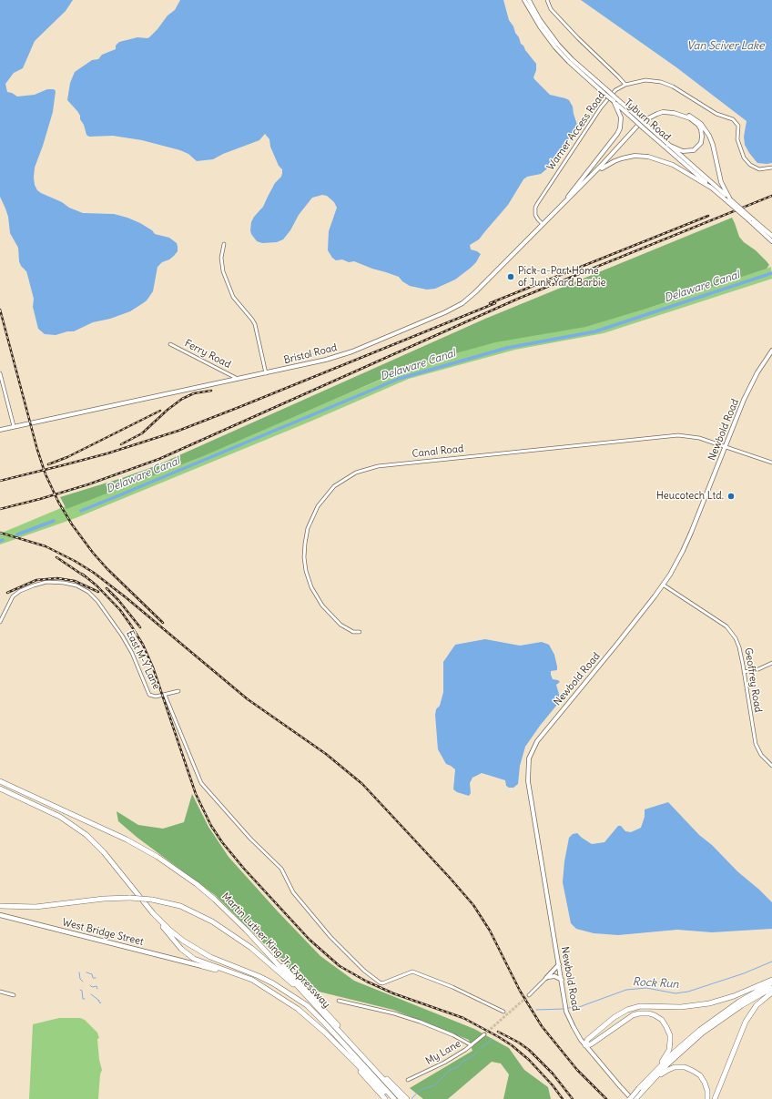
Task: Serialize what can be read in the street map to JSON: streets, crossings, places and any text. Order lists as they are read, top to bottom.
{
  "streets": {
    "highway": ["Martin Luther King Jr. Expressway"],
    "main road": [
      "Tyburn Road",
      "Bristol Road",
      "Newbold Road",
      "West Bridge Street"
    ],
    "street": [
      "Warner Access Road",
      "Ferry Road",
      "Canal Road",
      "East M-Y Lane",
      "Geoffrey Road",
      "My Lane"
    ]
  },
  "crossings": [
    ["Warner Access Road", "Bristol Road"],
    ["Ferry Road", "Bristol Road"],
    ["Newbold Road", "Canal Road"],
    ["Newbold Road", "Geoffrey Road"]
  ],
  "water": ["Van Sciver Lake", "Delaware Canal", "Rock Run"],
  "places": ["Pick-a-Part Home of Junk Yard Barbie", "Heucotech Ltd."]
}
